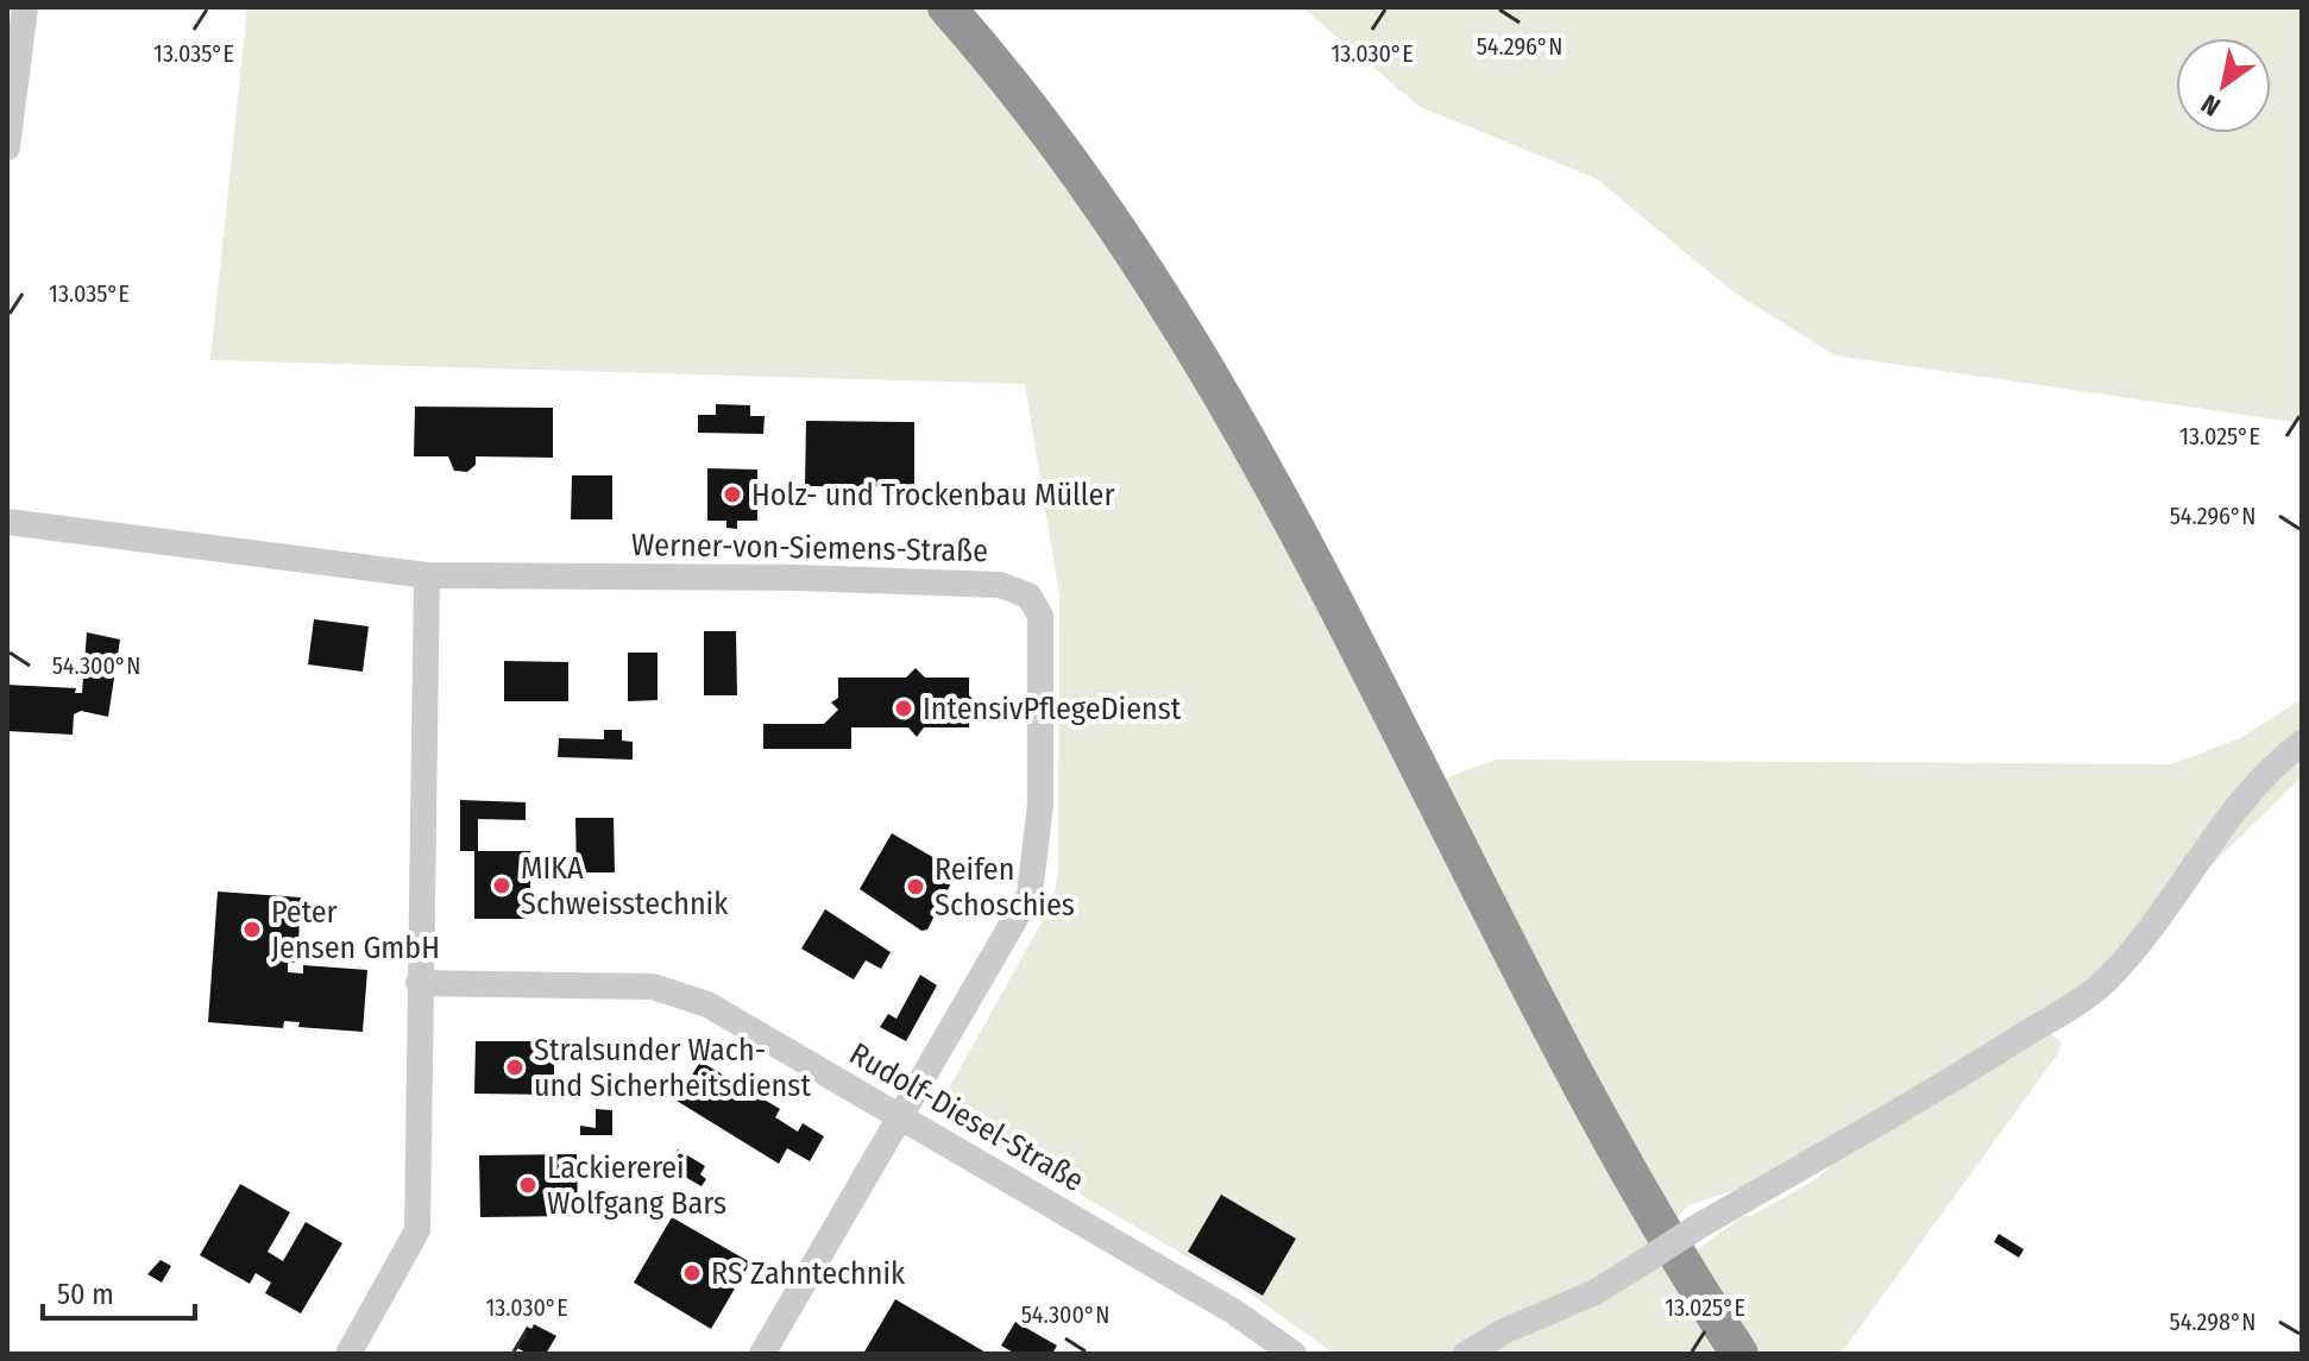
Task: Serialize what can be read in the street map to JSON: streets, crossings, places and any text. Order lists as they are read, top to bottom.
{
  "streets": {
    "street": ["Werner-von-Siemens-Straße", "Rudolf-Diesel-Straße"]
  },
  "crossings": [
    ["Werner-von-Siemens-Straße", "Rudolf-Diesel-Straße"]
  ],
  "places": [
    "Holz- und Trockenbau Müller",
    "IntensivPflegeDienst",
    "MIKA Schweisstechnik",
    "Reifen Schoschies",
    "Peter Jensen GmbH",
    "Stralsunder Wach- und Sicherheitsdienst",
    "Lackiererei Wolfgang Bars",
    "RS Zahntechnik"
  ],
  "scale_bar": "50 m",
  "north": "bottom left",
  "coordinates": [
    "54.296°N",
    "13.035°E",
    "13.030°E",
    "13.025°E",
    "54.300°N",
    "54.298°N"
  ]
}
